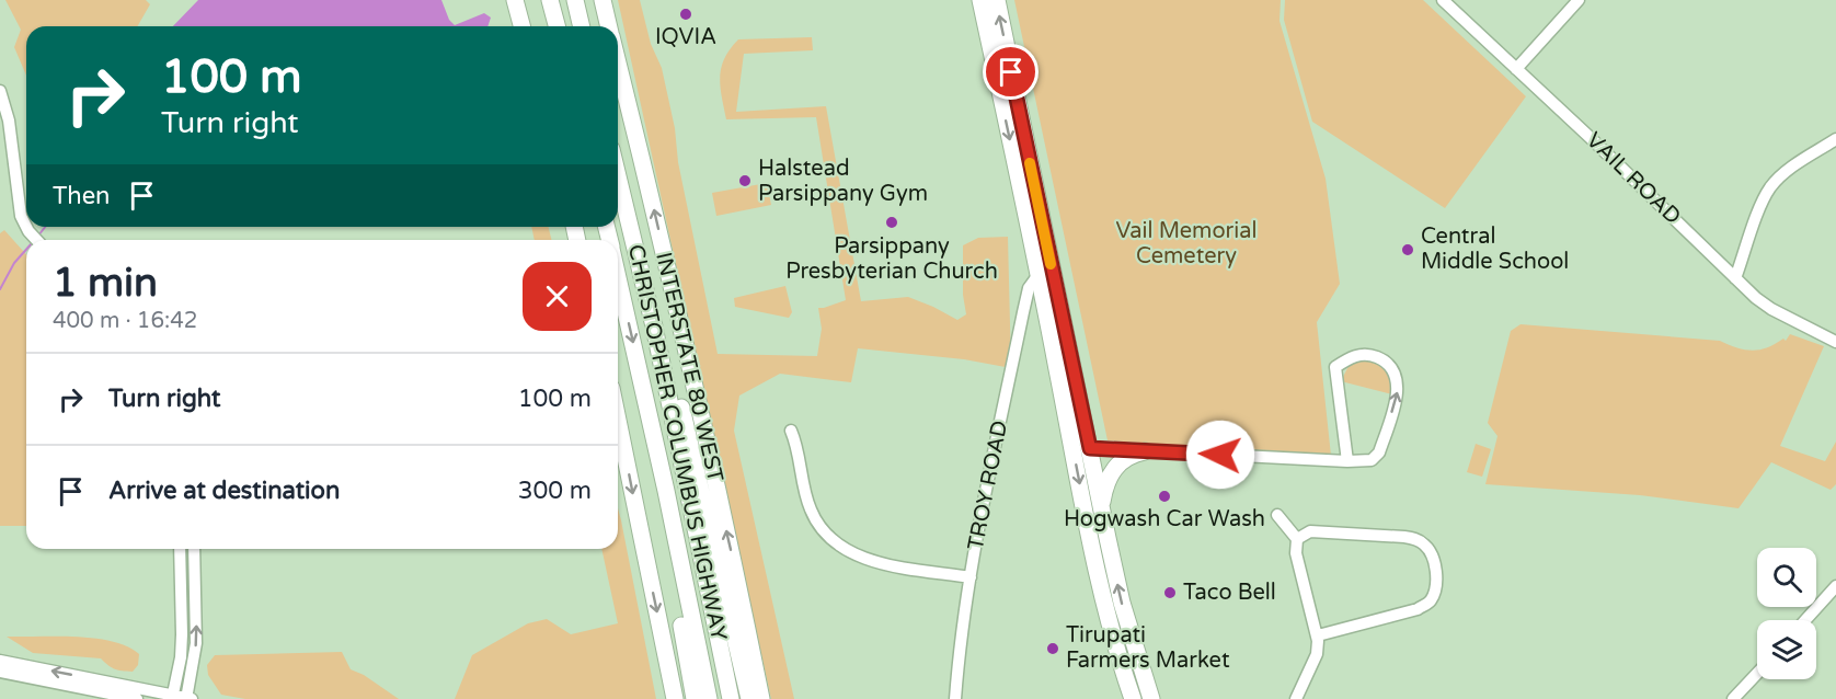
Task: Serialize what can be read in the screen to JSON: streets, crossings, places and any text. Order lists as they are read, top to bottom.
{
  "streets": {
    "highway": ["INTERSTATE 80 WEST", "CHRISTOPHER COLUMBUS HIGHWAY"],
    "street": ["VAIL ROAD", "TROY ROAD"]
  },
  "parks": ["Vail Memorial Cemetery"],
  "places": [
    "IQVIA",
    "Halstead Parsippany Gym",
    "Parsippany Presbyterian Church",
    "Central Middle School",
    "Hogwash Car Wash",
    "Taco Bell",
    "Tirupati Farmers Market"
  ],
  "page": {
    "turn": ["100 m", "Turn right"],
    "then": "Then",
    "heading": ["1 min", "400 m · 16:42"],
    "list": [
      {
        "name": "Turn right",
        "value": "100 m"
      },
      {
        "name": "Arrive at destination",
        "value": "300 m"
      }
    ]
  }
}
